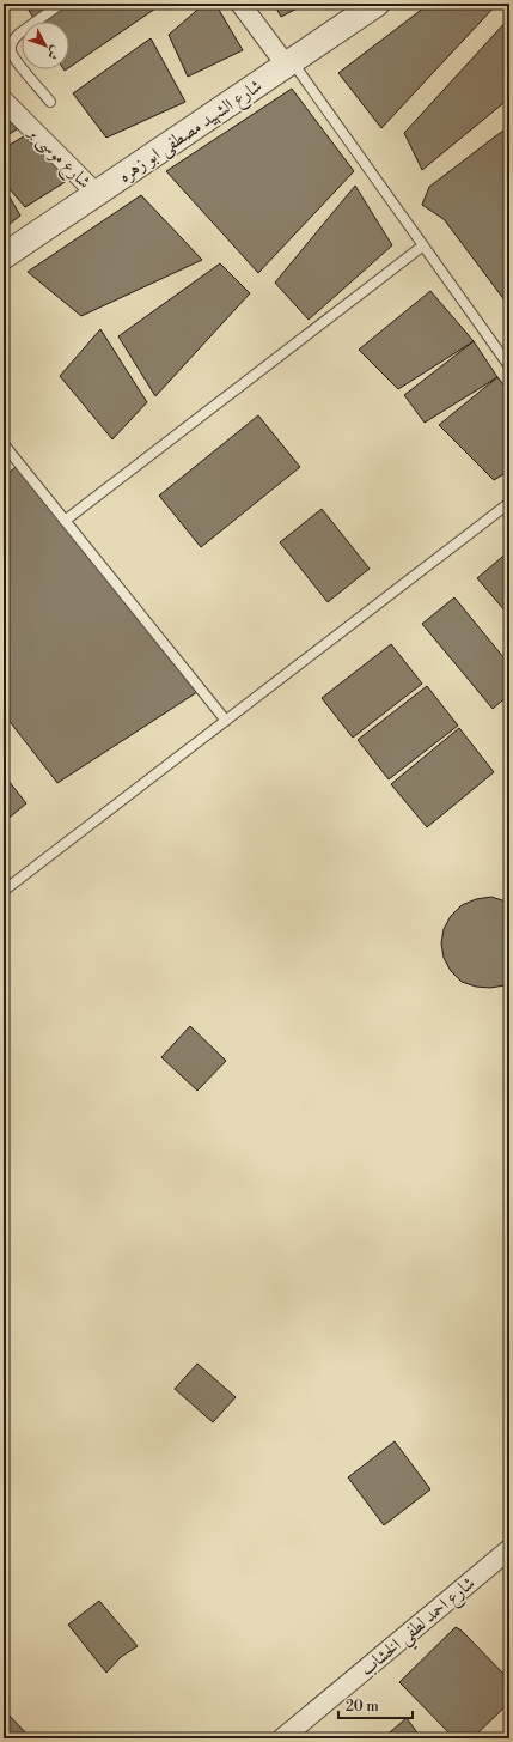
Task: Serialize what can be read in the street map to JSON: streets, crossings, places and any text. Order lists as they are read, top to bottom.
{
  "streets": {
    "street": ["شارع الشهيد مصطفى ابو زهره", "شارع موسى بر", "شارع احمد لطفي الخشاب"]
  },
  "crossings": [
    ["شارع الشهيد مصطفى ابو زهره", "شارع موسى بر"]
  ],
  "scale_bar": "20 m",
  "north": "bottom right"
}
